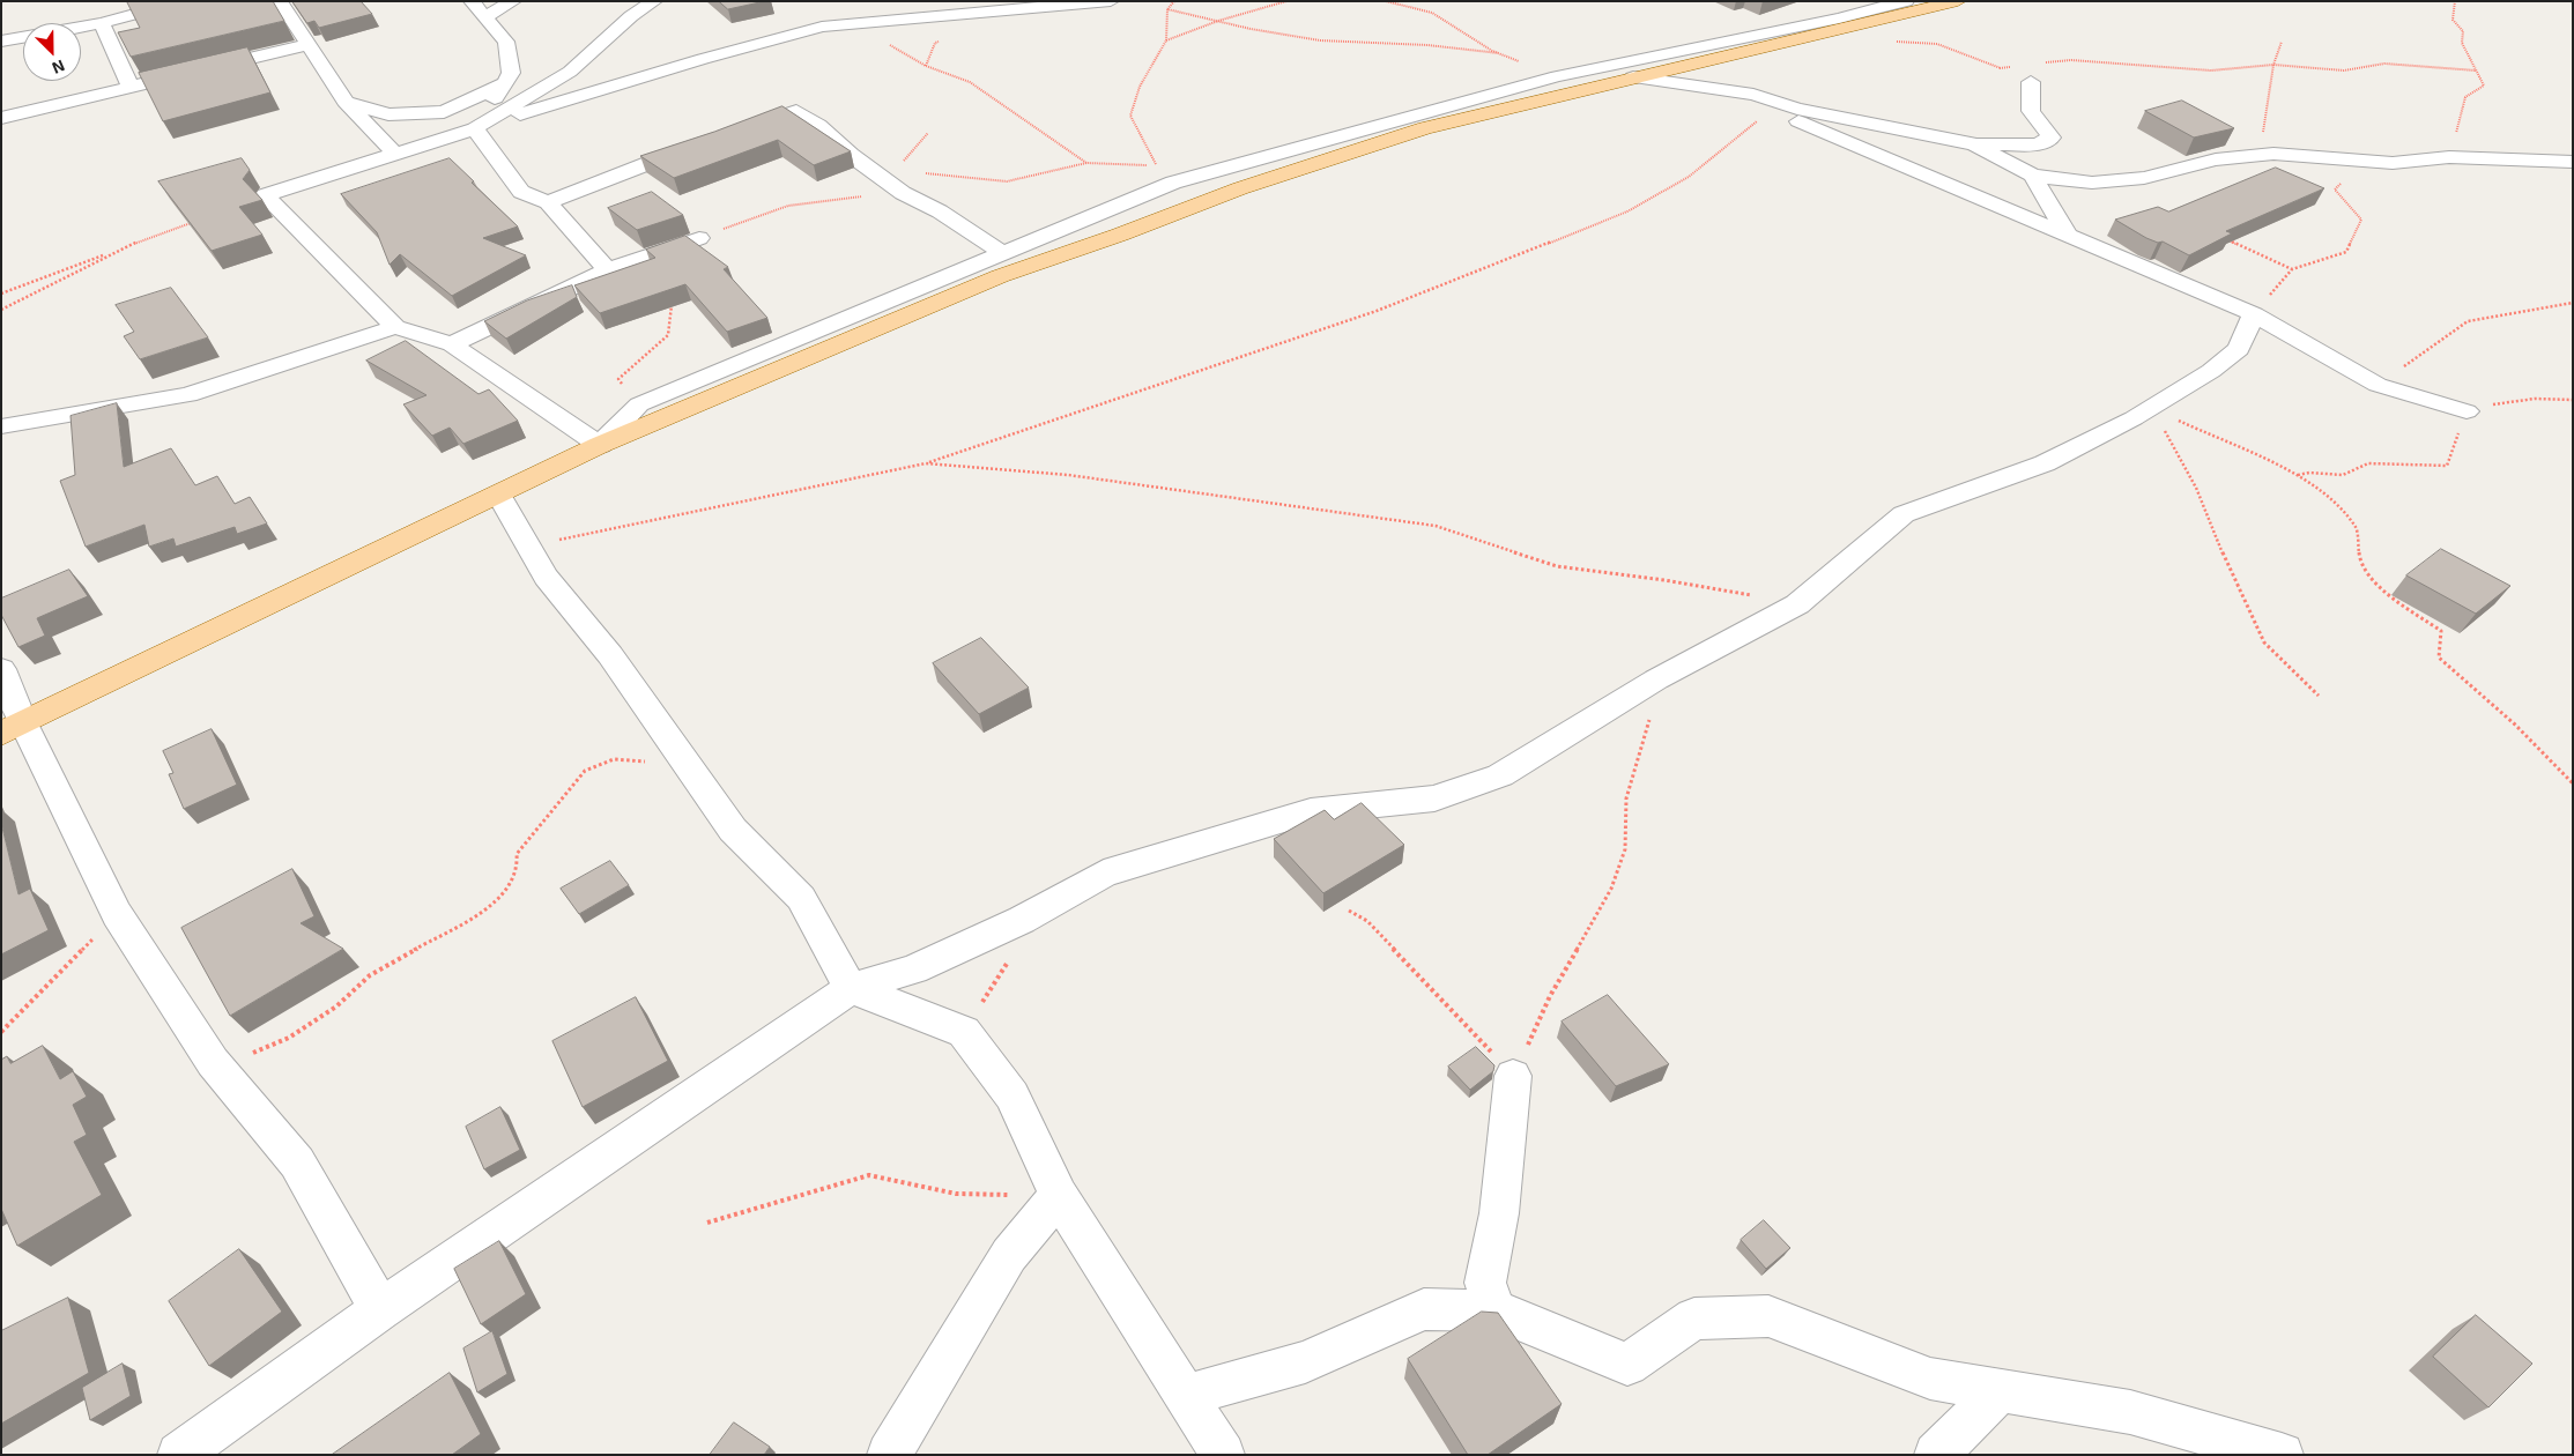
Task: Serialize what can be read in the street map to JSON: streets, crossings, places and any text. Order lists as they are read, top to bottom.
{
  "north": "bottom right"
}
